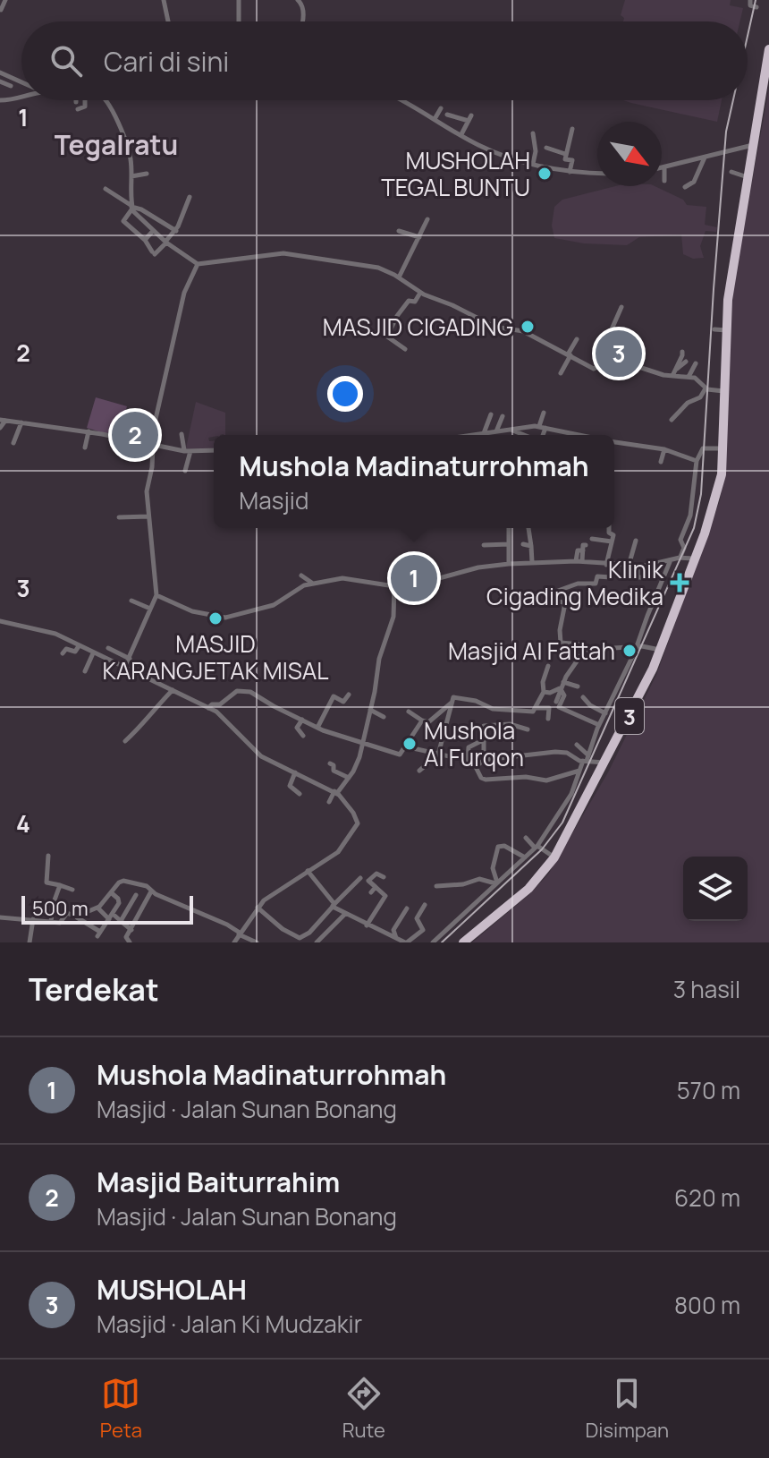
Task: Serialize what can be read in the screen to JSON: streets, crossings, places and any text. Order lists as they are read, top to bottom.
{
  "streets": {
    "highway": ["3"]
  },
  "districts": ["Tegalratu"],
  "places": {
    "other": [
      "MUSHOLAH TEGAL BUNTU",
      "MASJID CIGADING",
      "MASJID KARANGJETAK MISAL",
      "Masjid Al Fattah",
      "Mushola Al Furqon"
    ],
    "health": ["Klinik Cigading Medika"]
  },
  "scale_bar": "500 m",
  "north": "bottom right",
  "page": {
    "search": "Cari di sini",
    "pins": ["3", "2", "1"],
    "popup": ["Mushola Madinaturrohmah", "Masjid"],
    "scale": "500 m",
    "heading": ["Terdekat", "3 hasil"],
    "list": [
      {
        "mark": "1",
        "name": "Mushola Madinaturrohmah",
        "note": "Masjid · Jalan Sunan Bonang",
        "value": "570 m"
      },
      {
        "mark": "2",
        "name": "Masjid Baiturrahim",
        "note": "Masjid · Jalan Sunan Bonang",
        "value": "620 m"
      },
      {
        "mark": "3",
        "name": "MUSHOLAH",
        "note": "Masjid · Jalan Ki Mudzakir",
        "value": "800 m"
      }
    ],
    "nav": ["Peta", "Rute", "Disimpan"]
  },
  "grid": {
    "rows": [
      "1",
      "2",
      "3",
      "4"
    ]
  }
}
